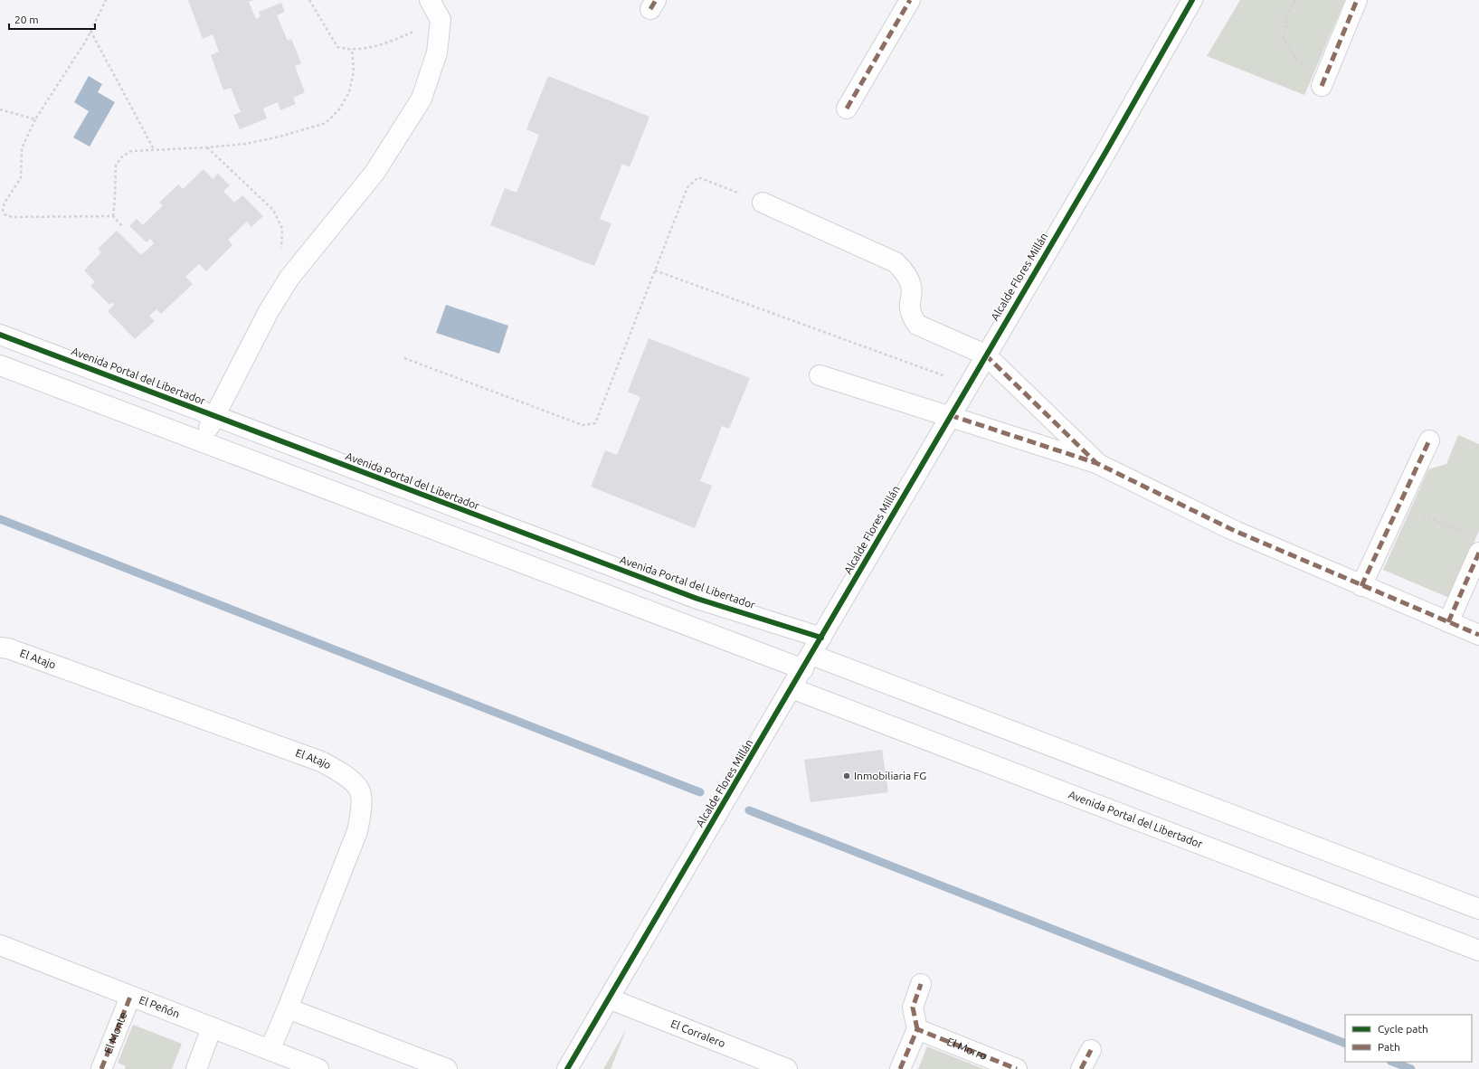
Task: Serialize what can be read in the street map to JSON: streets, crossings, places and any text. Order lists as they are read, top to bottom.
{
  "streets": {
    "street": [
      "Alcalde Flores Millán",
      "Avenida Portal del Libertador",
      "El Atajo",
      "El Peñón",
      "El Monte",
      "El Corralero",
      "El Morro"
    ]
  },
  "crossings": [
    ["Alcalde Flores Millán", "Avenida Portal del Libertador"],
    ["Alcalde Flores Millán", "El Corralero"],
    ["El Atajo", "El Peñón"],
    ["El Peñón", "El Monte"]
  ],
  "places": ["Inmobiliaria FG"],
  "legend": ["Cycle path", "Path"],
  "scale_bar": "20 m"
}
